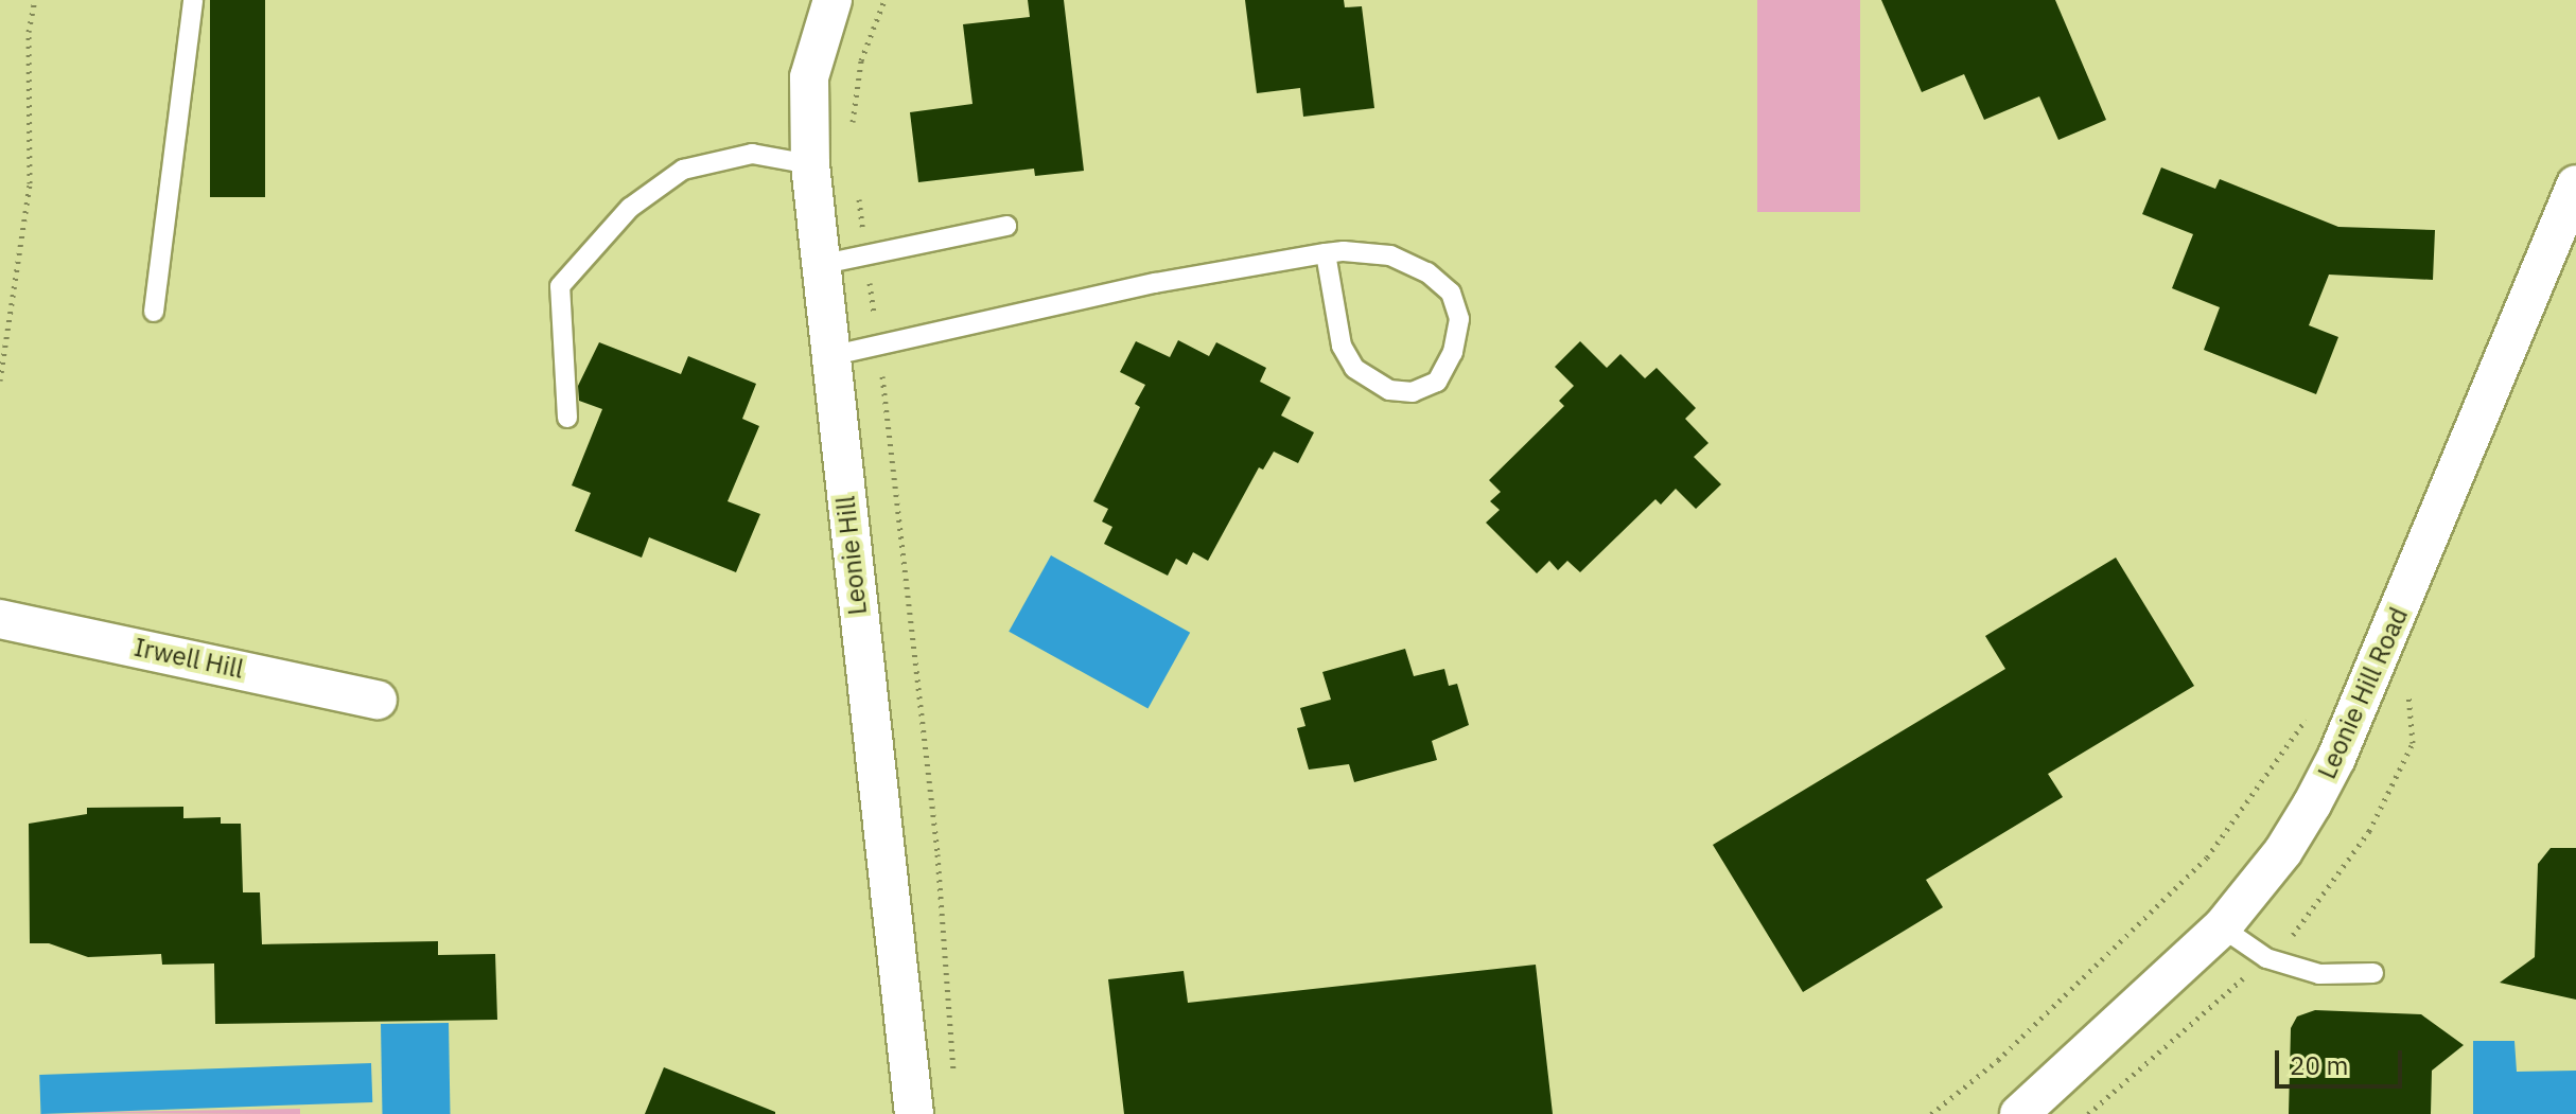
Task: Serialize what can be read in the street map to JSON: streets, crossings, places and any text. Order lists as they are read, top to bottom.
{
  "streets": {
    "street": ["Leonie Hill", "Irwell Hill", "Leonie Hill Road"]
  },
  "scale_bar": "20 m"
}
